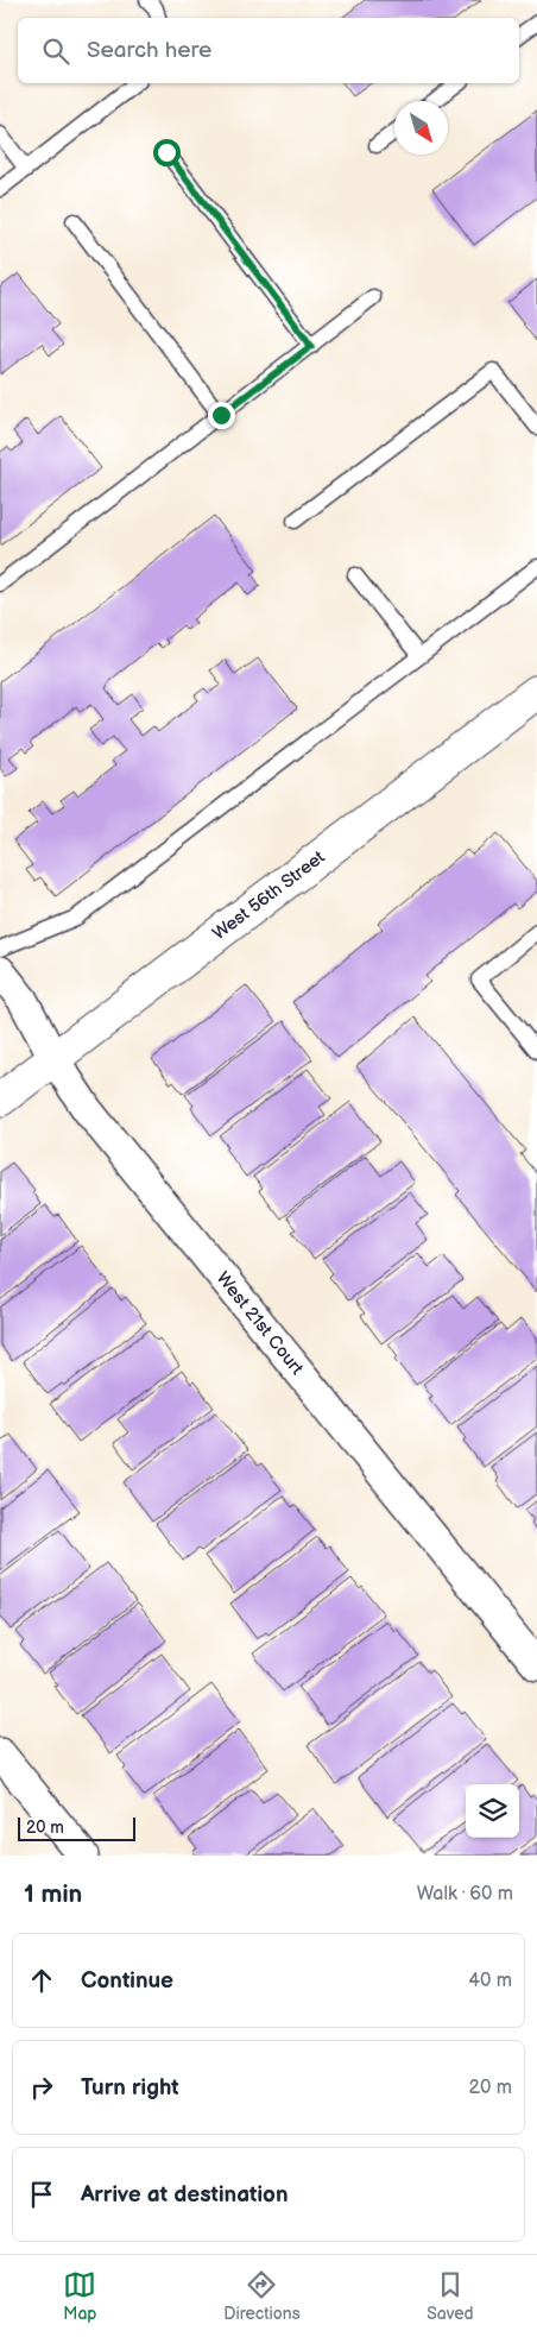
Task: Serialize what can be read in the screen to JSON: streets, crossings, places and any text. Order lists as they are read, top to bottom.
{
  "streets": {
    "street": ["West 56th Street", "West 21st Court"]
  },
  "crossings": [
    ["West 56th Street", "West 21st Court"]
  ],
  "scale_bar": "20 m",
  "north": "bottom right",
  "page": {
    "search": "Search here",
    "scale": "20 m",
    "heading": ["1 min", "Walk · 60 m"],
    "list": [
      ["Continue", "40 m"],
      ["Turn right", "20 m"],
      "Arrive at destination"
    ],
    "nav": ["Map", "Directions", "Saved"]
  }
}
